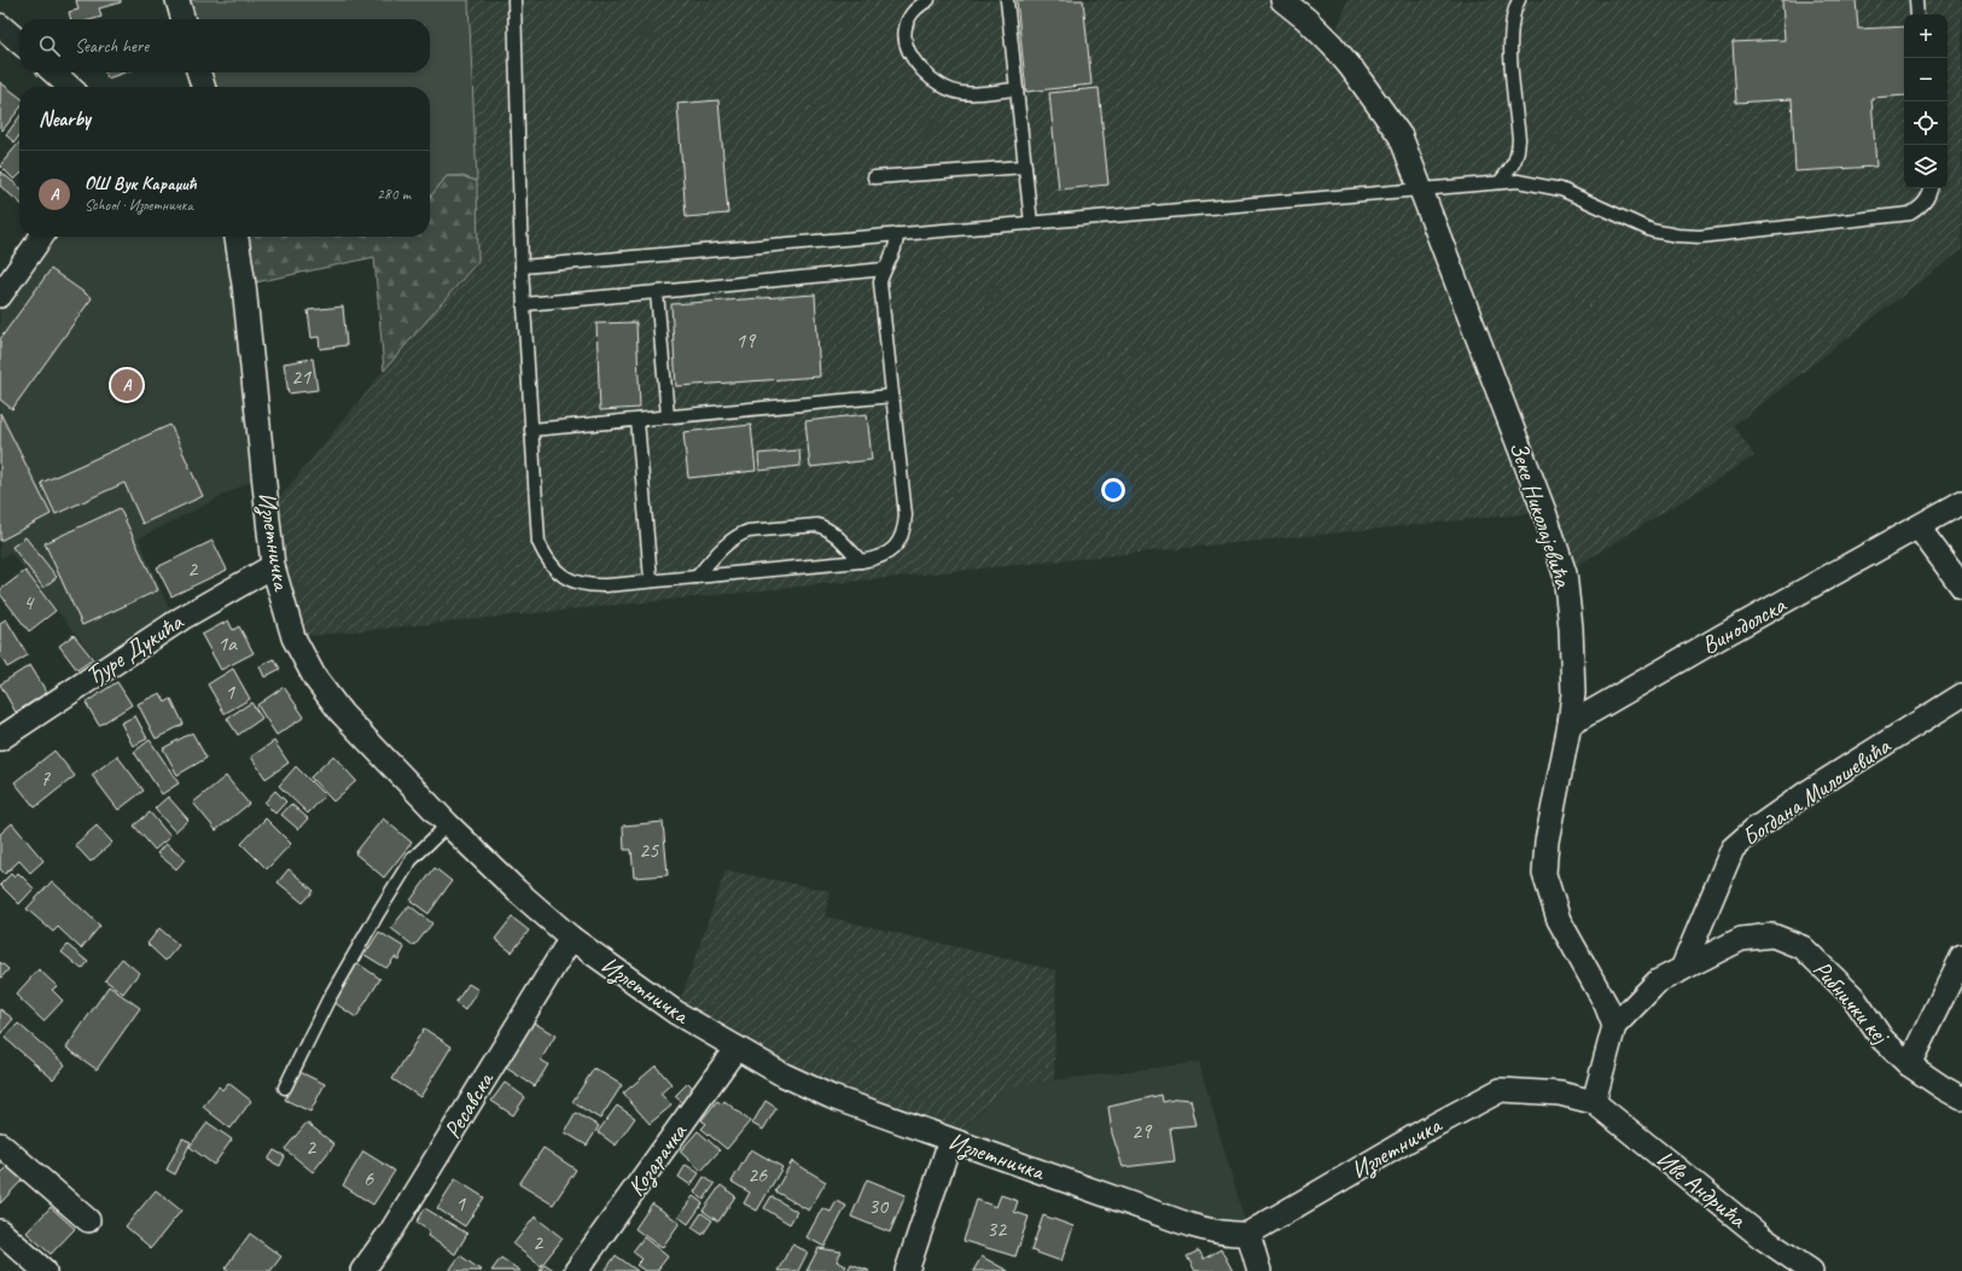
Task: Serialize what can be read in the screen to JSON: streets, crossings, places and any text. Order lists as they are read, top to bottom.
{
  "streets": {
    "street": [
      "Зеке Николајевића",
      "Излетничка",
      "Винодолска",
      "Ђуре Дукића",
      "Богдана Милошевића",
      "Рибнички кеј",
      "Ресавска",
      "Козарачка",
      "Иве Андрића"
    ]
  },
  "crossings": [
    ["Зеке Николајевића", "Винодолска"],
    ["Зеке Николајевића", "Рибнички кеј"],
    ["Излетничка", "Ђуре Дукића"],
    ["Излетничка", "Ресавска"],
    ["Излетничка", "Козарачка"],
    ["Излетничка", "Иве Андрића"],
    ["Богдана Милошевића", "Рибнички кеј"]
  ],
  "house_numbers": [
    "19",
    "21",
    "2",
    "4",
    "1a",
    "1",
    "7",
    "25",
    "29",
    "2",
    "26",
    "6",
    "1",
    "30",
    "32",
    "2"
  ],
  "page": {
    "map_buttons": ["+", "−"],
    "search": "Search here",
    "heading": "Nearby",
    "list": [
      {
        "mark": "A",
        "name": "ОШ Вук Караџић",
        "note": "School · Излетничка",
        "value": "280 m"
      }
    ],
    "pins": "A"
  }
}
